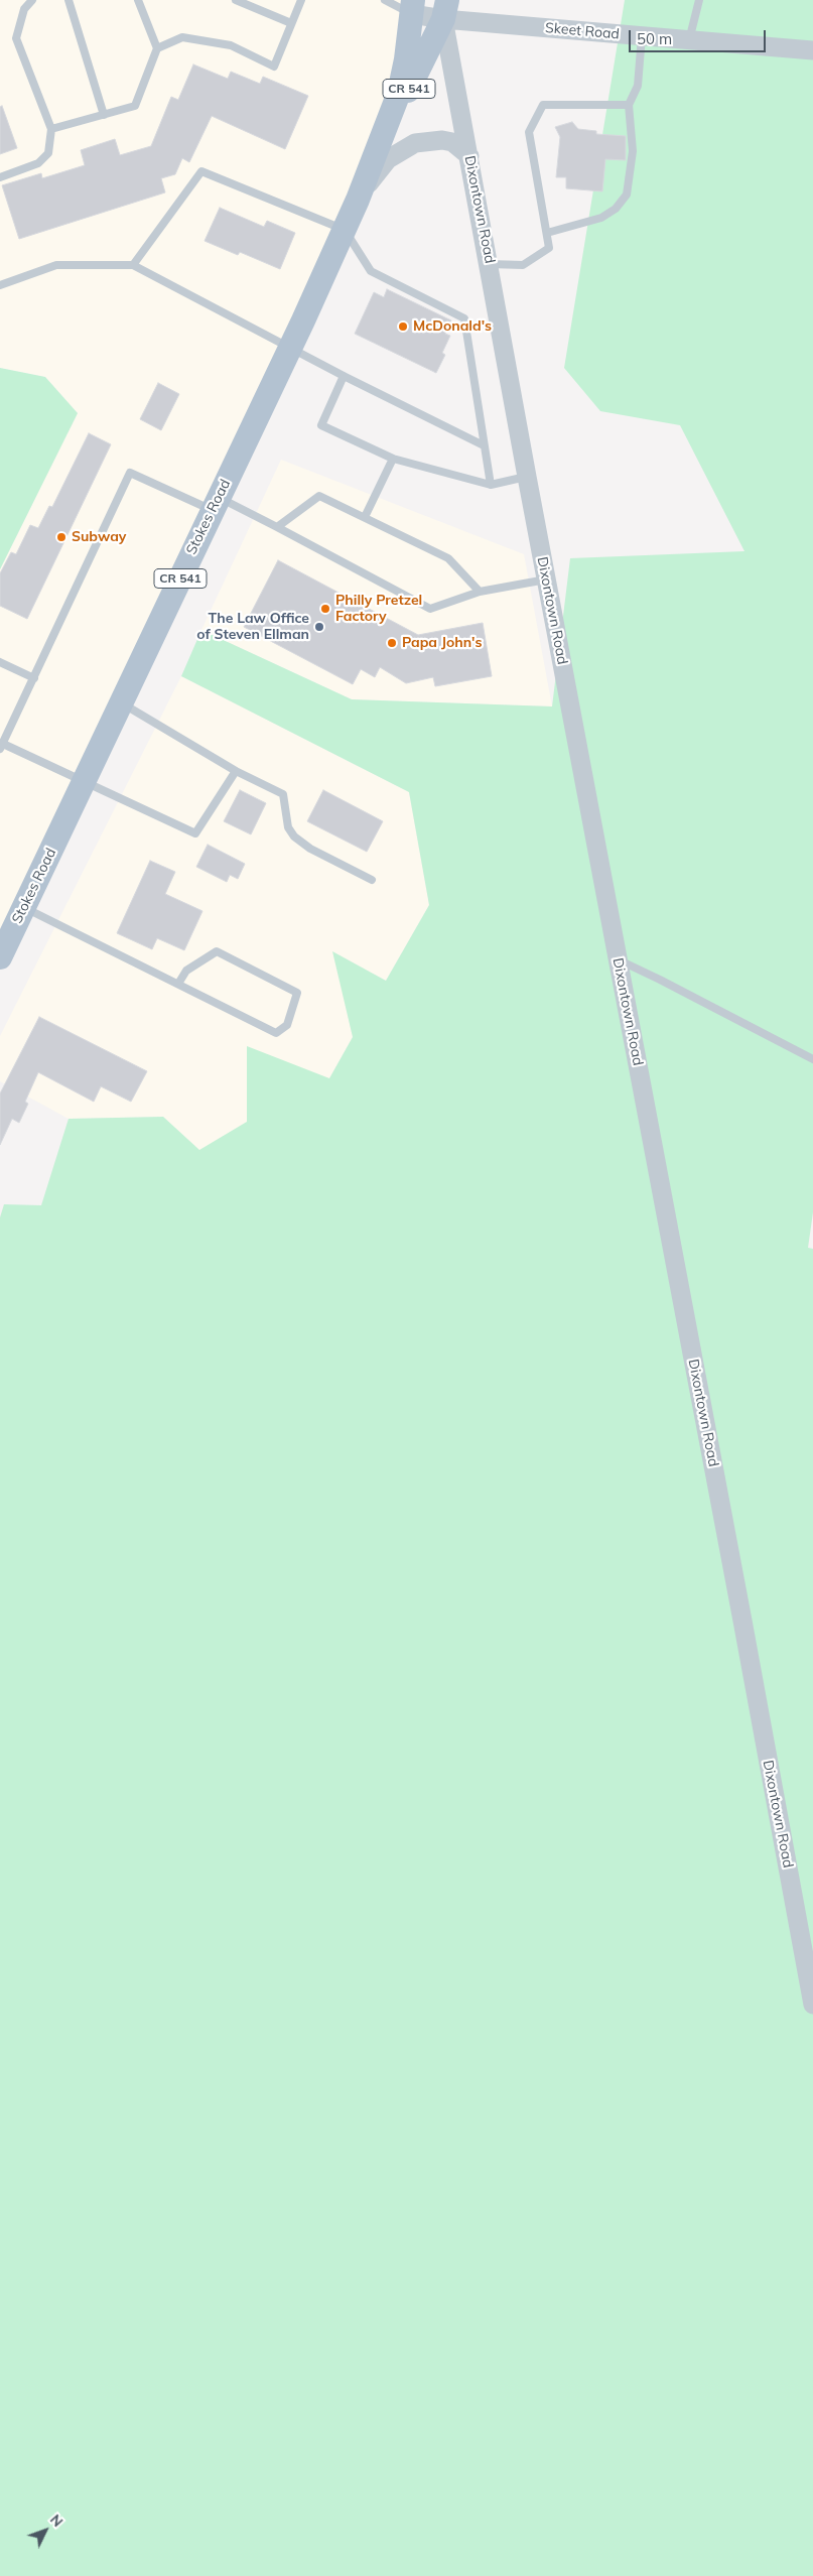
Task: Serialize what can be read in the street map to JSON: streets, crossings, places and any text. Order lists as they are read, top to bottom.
{
  "streets": {
    "main road": ["CR 541", "Stokes Road"],
    "street": ["Skeet Road", "Dixontown Road"]
  },
  "crossings": [
    ["Skeet Road", "Dixontown Road"],
    ["Skeet Road", "Stokes Road"],
    ["Dixontown Road", "Stokes Road"]
  ],
  "places": [
    "McDonald's",
    "Subway",
    "Philly Pretzel Factory",
    "The Law Office of Steven Ellman",
    "Papa John's"
  ],
  "scale_bar": "50 m",
  "north": "top right"
}
